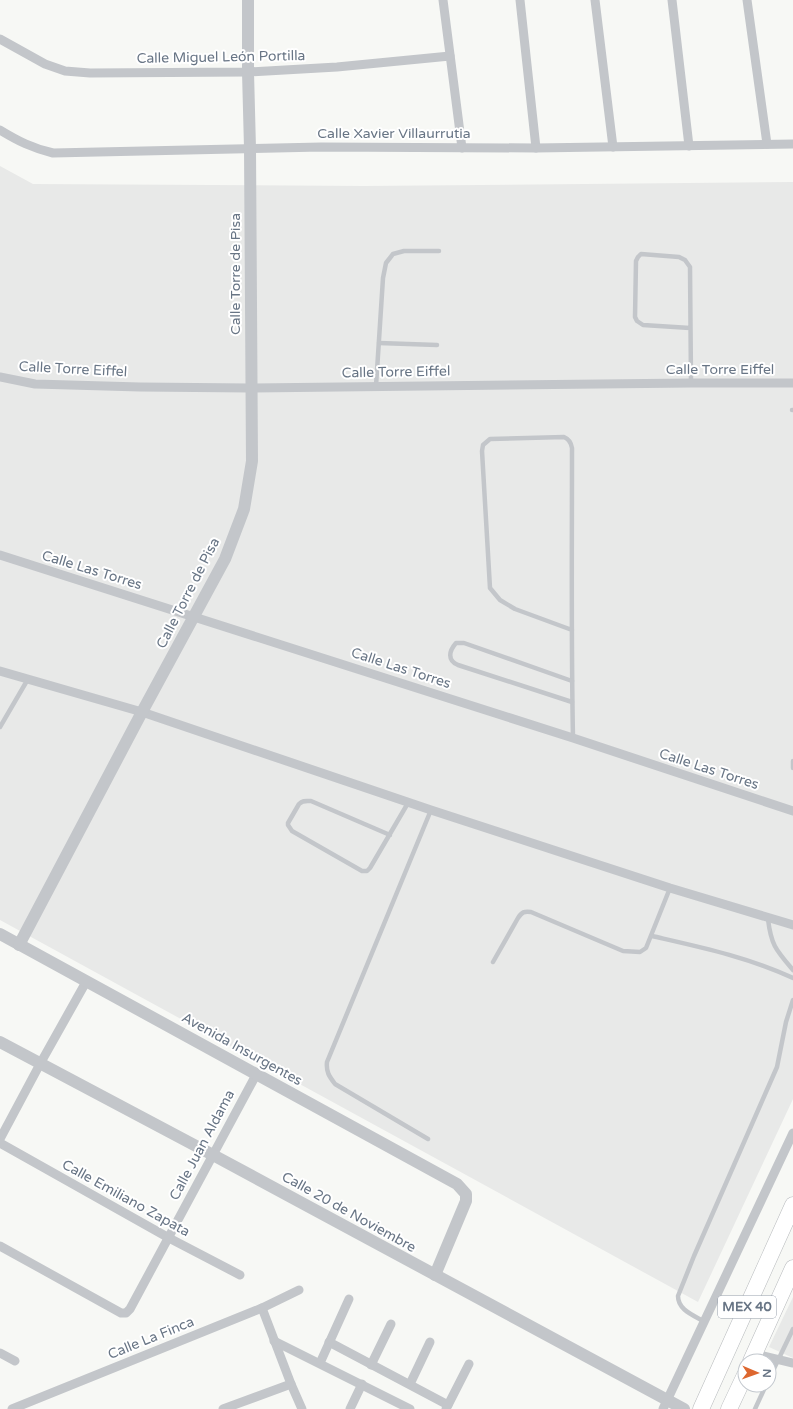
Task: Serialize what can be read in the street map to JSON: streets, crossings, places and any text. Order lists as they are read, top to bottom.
{
  "streets": {
    "highway": ["MEX 40"],
    "street": [
      "Calle Miguel León Portilla",
      "Calle Xavier Villaurrutia",
      "Calle Torre de Pisa",
      "Calle Torre Eiffel",
      "Calle Las Torres",
      "Avenida Insurgentes",
      "Calle Juan Aldama",
      "Calle Emiliano Zapata",
      "Calle 20 de Noviembre",
      "Calle La Finca"
    ]
  },
  "crossings": [
    ["Calle Miguel León Portilla", "Calle Torre de Pisa"],
    ["Calle Xavier Villaurrutia", "Calle Torre de Pisa"],
    ["Calle Torre de Pisa", "Calle Torre Eiffel"],
    ["Calle Torre de Pisa", "Calle Las Torres"],
    ["Calle Torre de Pisa", "Avenida Insurgentes"],
    ["Avenida Insurgentes", "Calle Juan Aldama"],
    ["Avenida Insurgentes", "Calle 20 de Noviembre"],
    ["Calle Juan Aldama", "Calle Emiliano Zapata"],
    ["Calle Juan Aldama", "Calle 20 de Noviembre"]
  ],
  "north": "right"
}
